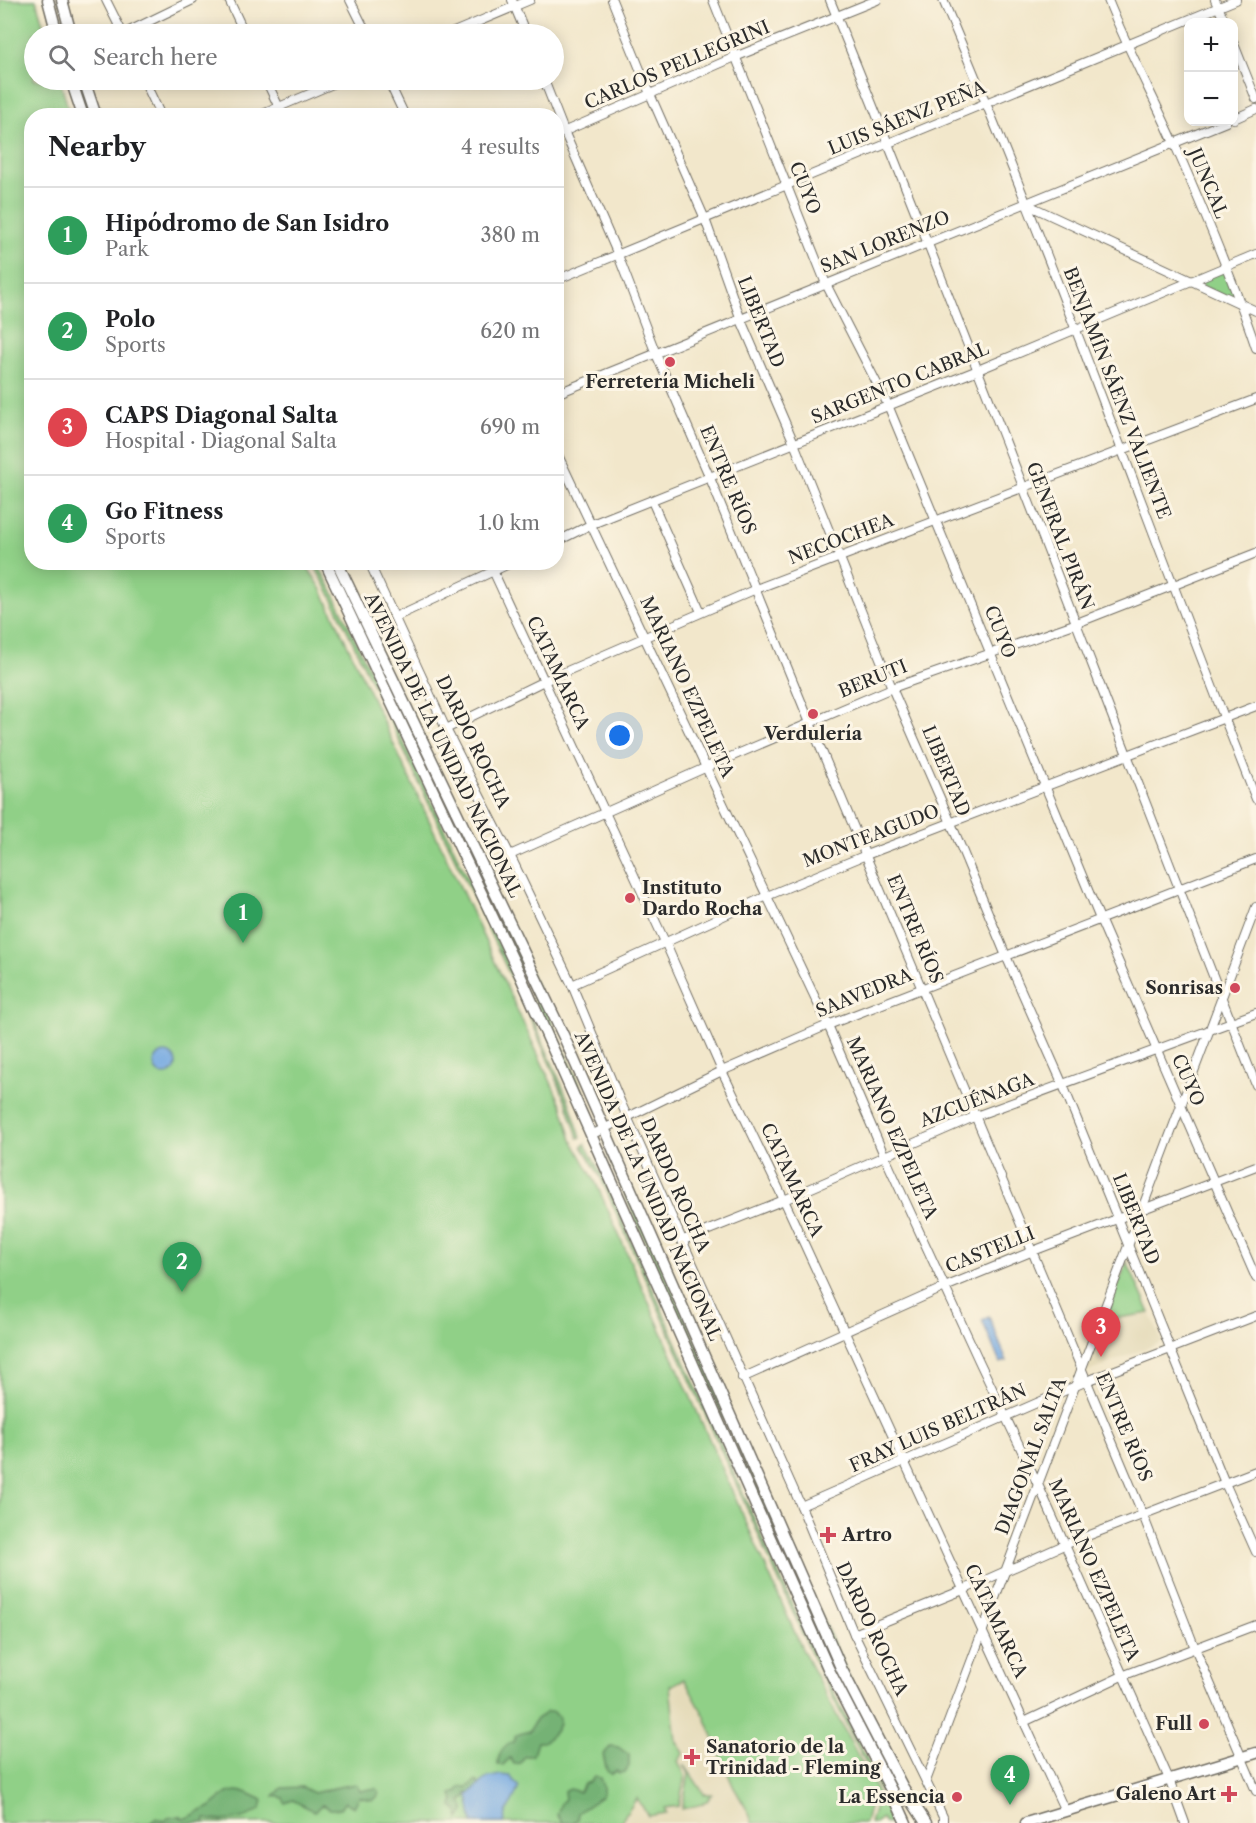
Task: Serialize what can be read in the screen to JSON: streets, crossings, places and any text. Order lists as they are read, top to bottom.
{
  "streets": {
    "main road": ["AVENIDA DE LA UNIDAD NACIONAL"],
    "street": [
      "CARLOS PELLEGRINI",
      "LUIS SÁENZ PEÑA",
      "JUNCAL",
      "CUYO",
      "SAN LORENZO",
      "LIBERTAD",
      "SARGENTO CABRAL",
      "BENJAMÍN SÁENZ VALIENTE",
      "ENTRE RÍOS",
      "GENERAL PIRÁN",
      "NECOCHEA",
      "CATAMARCA",
      "BERUTI",
      "MARIANO EZPELETA",
      "DARDO ROCHA",
      "MONTEAGUDO",
      "SAAVEDRA",
      "AZCUÉNAGA",
      "CASTELLI",
      "FRAY LUIS BELTRÁN",
      "DIAGONAL SALTA"
    ]
  },
  "crossings": [
    ["CARLOS PELLEGRINI", "CUYO"],
    ["CARLOS PELLEGRINI", "LIBERTAD"],
    ["CARLOS PELLEGRINI", "GENERAL PIRÁN"],
    ["LUIS SÁENZ PEÑA", "JUNCAL"],
    ["LUIS SÁENZ PEÑA", "CUYO"],
    ["LUIS SÁENZ PEÑA", "LIBERTAD"],
    ["LUIS SÁENZ PEÑA", "BENJAMÍN SÁENZ VALIENTE"],
    ["LUIS SÁENZ PEÑA", "ENTRE RÍOS"],
    ["LUIS SÁENZ PEÑA", "GENERAL PIRÁN"],
    ["JUNCAL", "SAN LORENZO"],
    ["JUNCAL", "SARGENTO CABRAL"],
    ["CUYO", "SAN LORENZO"],
    ["CUYO", "SARGENTO CABRAL"],
    ["CUYO", "NECOCHEA"],
    ["CUYO", "BERUTI"],
    ["CUYO", "MONTEAGUDO"],
    ["CUYO", "SAAVEDRA"],
    ["CUYO", "AZCUÉNAGA"],
    ["CUYO", "CASTELLI"],
    ["CUYO", "DIAGONAL SALTA"],
    ["SAN LORENZO", "LIBERTAD"],
    ["SAN LORENZO", "BENJAMÍN SÁENZ VALIENTE"],
    ["SAN LORENZO", "ENTRE RÍOS"],
    ["SAN LORENZO", "GENERAL PIRÁN"],
    ["LIBERTAD", "SARGENTO CABRAL"],
    ["LIBERTAD", "NECOCHEA"],
    ["LIBERTAD", "BERUTI"],
    ["LIBERTAD", "MONTEAGUDO"],
    ["LIBERTAD", "SAAVEDRA"],
    ["LIBERTAD", "AZCUÉNAGA"],
    ["LIBERTAD", "CASTELLI"],
    ["LIBERTAD", "FRAY LUIS BELTRÁN"],
    ["LIBERTAD", "DIAGONAL SALTA"],
    ["SARGENTO CABRAL", "BENJAMÍN SÁENZ VALIENTE"],
    ["SARGENTO CABRAL", "ENTRE RÍOS"],
    ["SARGENTO CABRAL", "GENERAL PIRÁN"],
    ["SARGENTO CABRAL", "MARIANO EZPELETA"],
    ["BENJAMÍN SÁENZ VALIENTE", "NECOCHEA"],
    ["BENJAMÍN SÁENZ VALIENTE", "BERUTI"],
    ["BENJAMÍN SÁENZ VALIENTE", "MONTEAGUDO"],
    ["ENTRE RÍOS", "NECOCHEA"],
    ["ENTRE RÍOS", "BERUTI"],
    ["ENTRE RÍOS", "MONTEAGUDO"],
    ["ENTRE RÍOS", "SAAVEDRA"],
    ["ENTRE RÍOS", "AZCUÉNAGA"],
    ["ENTRE RÍOS", "CASTELLI"],
    ["ENTRE RÍOS", "FRAY LUIS BELTRÁN"],
    ["ENTRE RÍOS", "DIAGONAL SALTA"],
    ["GENERAL PIRÁN", "NECOCHEA"],
    ["GENERAL PIRÁN", "BERUTI"],
    ["GENERAL PIRÁN", "MONTEAGUDO"],
    ["GENERAL PIRÁN", "SAAVEDRA"],
    ["GENERAL PIRÁN", "AZCUÉNAGA"],
    ["GENERAL PIRÁN", "DIAGONAL SALTA"],
    ["NECOCHEA", "CATAMARCA"],
    ["NECOCHEA", "MARIANO EZPELETA"],
    ["NECOCHEA", "DARDO ROCHA"],
    ["CATAMARCA", "BERUTI"],
    ["CATAMARCA", "MONTEAGUDO"],
    ["CATAMARCA", "SAAVEDRA"],
    ["CATAMARCA", "AZCUÉNAGA"],
    ["CATAMARCA", "CASTELLI"],
    ["CATAMARCA", "FRAY LUIS BELTRÁN"],
    ["CATAMARCA", "DIAGONAL SALTA"],
    ["BERUTI", "MARIANO EZPELETA"],
    ["BERUTI", "DARDO ROCHA"],
    ["MARIANO EZPELETA", "MONTEAGUDO"],
    ["MARIANO EZPELETA", "SAAVEDRA"],
    ["MARIANO EZPELETA", "AZCUÉNAGA"],
    ["MARIANO EZPELETA", "CASTELLI"],
    ["MARIANO EZPELETA", "FRAY LUIS BELTRÁN"],
    ["MARIANO EZPELETA", "DIAGONAL SALTA"],
    ["DARDO ROCHA", "MONTEAGUDO"],
    ["DARDO ROCHA", "SAAVEDRA"],
    ["DARDO ROCHA", "AZCUÉNAGA"],
    ["DARDO ROCHA", "CASTELLI"],
    ["DARDO ROCHA", "FRAY LUIS BELTRÁN"],
    ["DARDO ROCHA", "DIAGONAL SALTA"],
    ["AVENIDA DE LA UNIDAD NACIONAL", "SAAVEDRA"],
    ["AZCUÉNAGA", "DIAGONAL SALTA"],
    ["CASTELLI", "DIAGONAL SALTA"],
    ["FRAY LUIS BELTRÁN", "DIAGONAL SALTA"]
  ],
  "places": {
    "other": [
      "Ferretería Micheli",
      "Verdulería",
      "Instituto Dardo Rocha",
      "Sonrisas",
      "Full",
      "La Essencia"
    ],
    "health": ["Artro", "Sanatorio de la Trinidad - Fleming", "Galeno Art"]
  },
  "page": {
    "map_buttons": ["+", "−"],
    "search": "Search here",
    "heading": ["Nearby", "4 results"],
    "list": [
      {
        "mark": "1",
        "name": "Hipódromo de San Isidro",
        "note": "Park",
        "value": "380 m"
      },
      {
        "mark": "2",
        "name": "Polo",
        "note": "Sports",
        "value": "620 m"
      },
      {
        "mark": "3",
        "name": "CAPS Diagonal Salta",
        "note": "Hospital · Diagonal Salta",
        "value": "690 m"
      },
      {
        "mark": "4",
        "name": "Go Fitness",
        "note": "Sports",
        "value": "1.0 km"
      }
    ],
    "pins": [
      "1",
      "2",
      "3",
      "4"
    ]
  }
}
